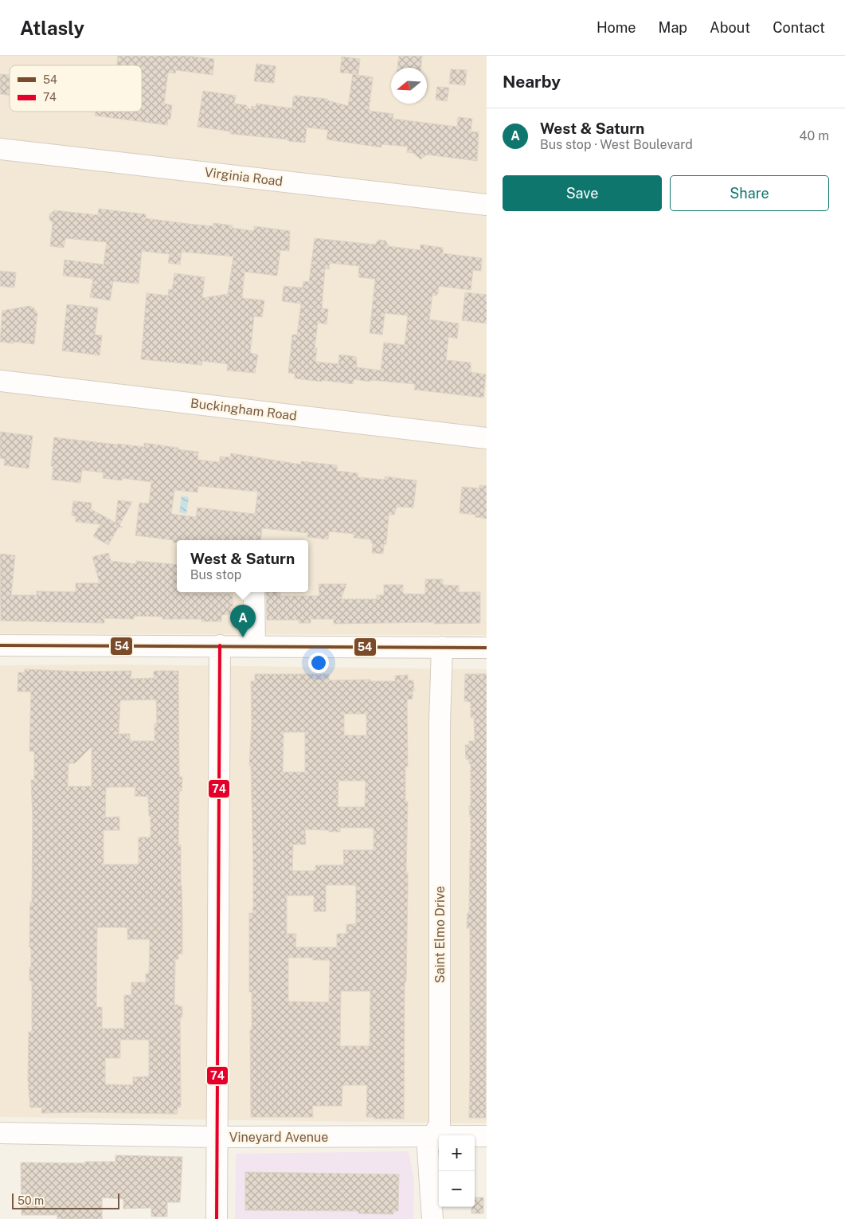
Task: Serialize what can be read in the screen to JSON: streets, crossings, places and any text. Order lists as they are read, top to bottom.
{
  "streets": {
    "street": [
      "Virginia Road",
      "Buckingham Road",
      "Saint Elmo Drive",
      "Vineyard Avenue"
    ]
  },
  "crossings": [
    ["Saint Elmo Drive", "Vineyard Avenue"]
  ],
  "lines": ["transit line 54", "transit line 74"],
  "legend": ["54", "74"],
  "scale_bar": "50 m",
  "north": "left",
  "page": {
    "header": "Atlasly",
    "nav": [
      "Home",
      "Map",
      "About",
      "Contact"
    ],
    "heading": "Nearby",
    "list": [
      {
        "mark": "A",
        "name": "West & Saturn",
        "note": "Bus stop · West Boulevard",
        "value": "40 m"
      }
    ],
    "buttons": ["Save", "Share"],
    "popup": ["West & Saturn", "Bus stop"],
    "pins": "A",
    "map_buttons": ["+", "−"],
    "scale": "50 m"
  }
}
